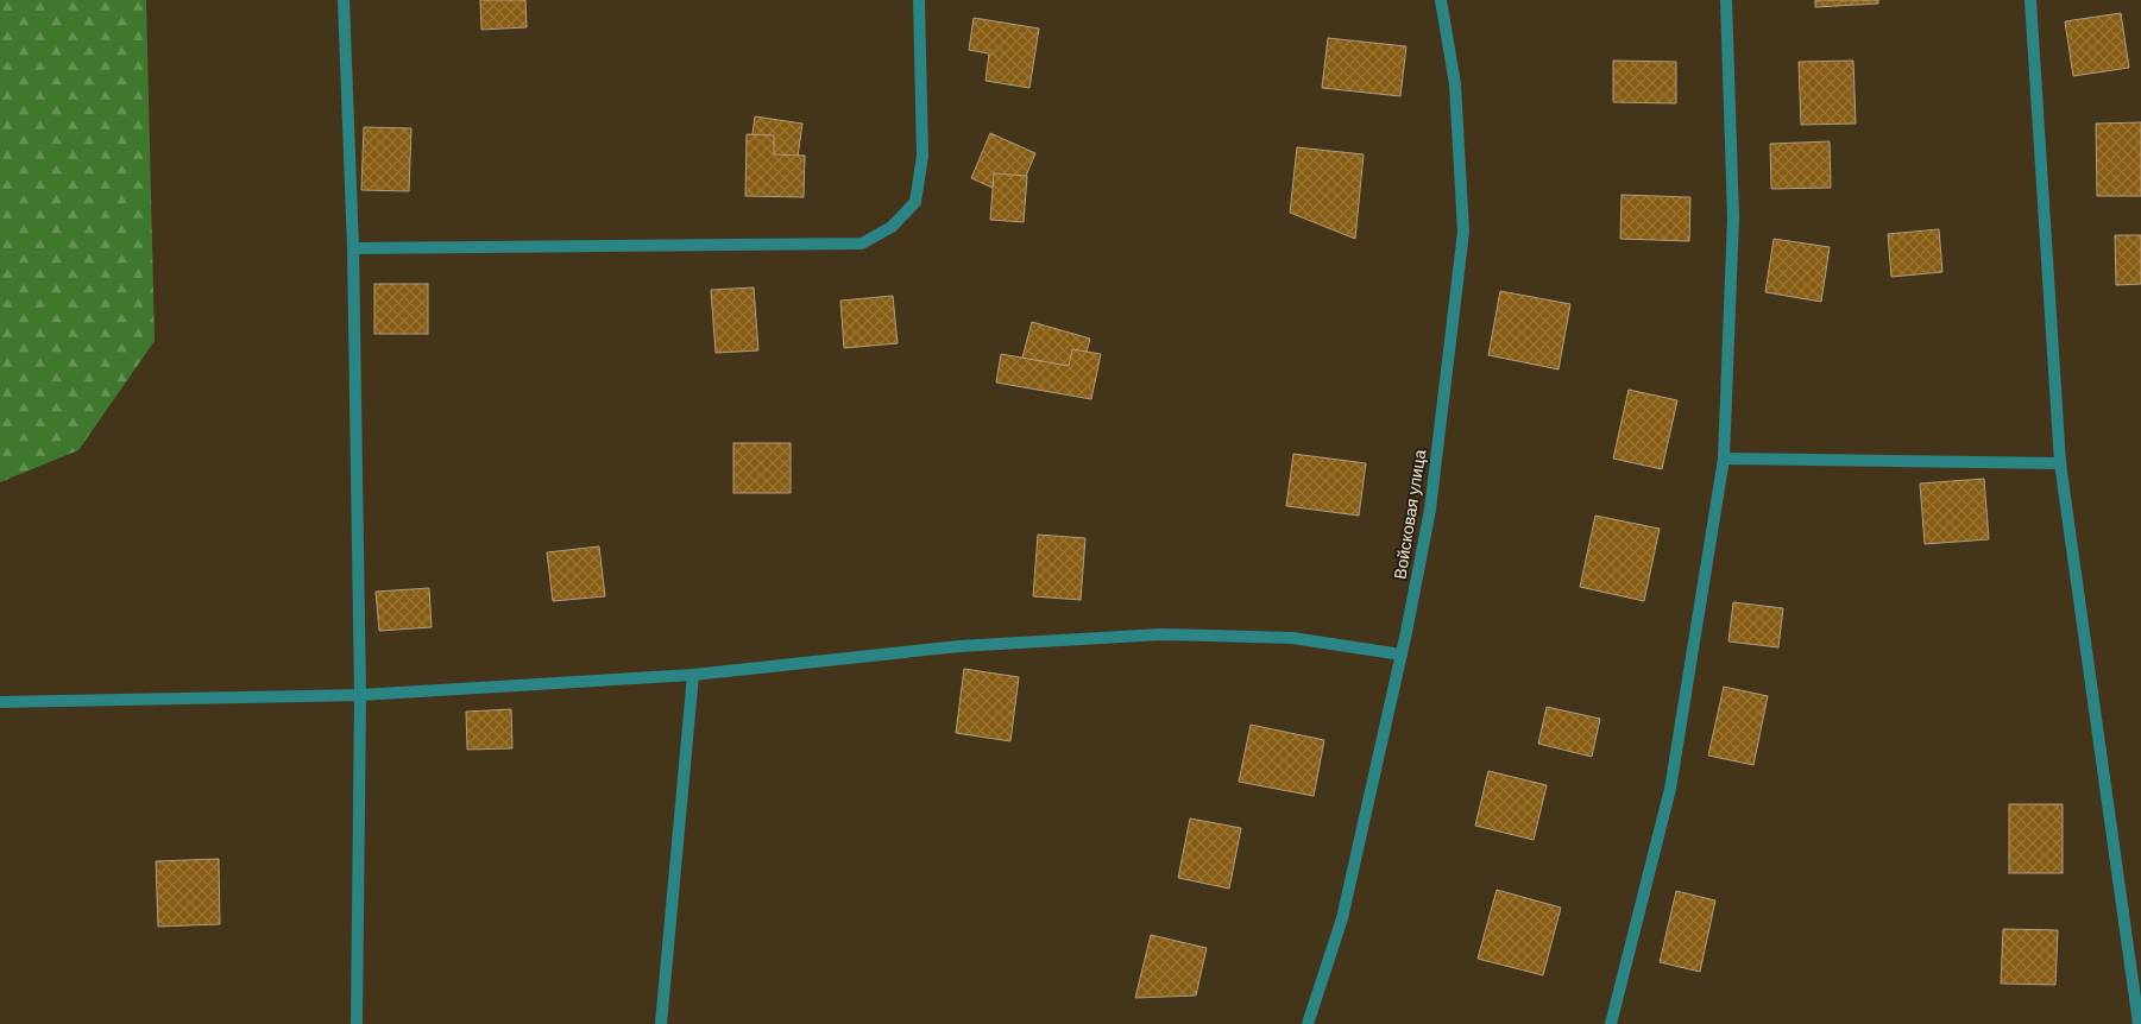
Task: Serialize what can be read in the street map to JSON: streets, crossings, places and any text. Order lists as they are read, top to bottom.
{
  "streets": {
    "street": ["Войсковая улица"]
  }
}
